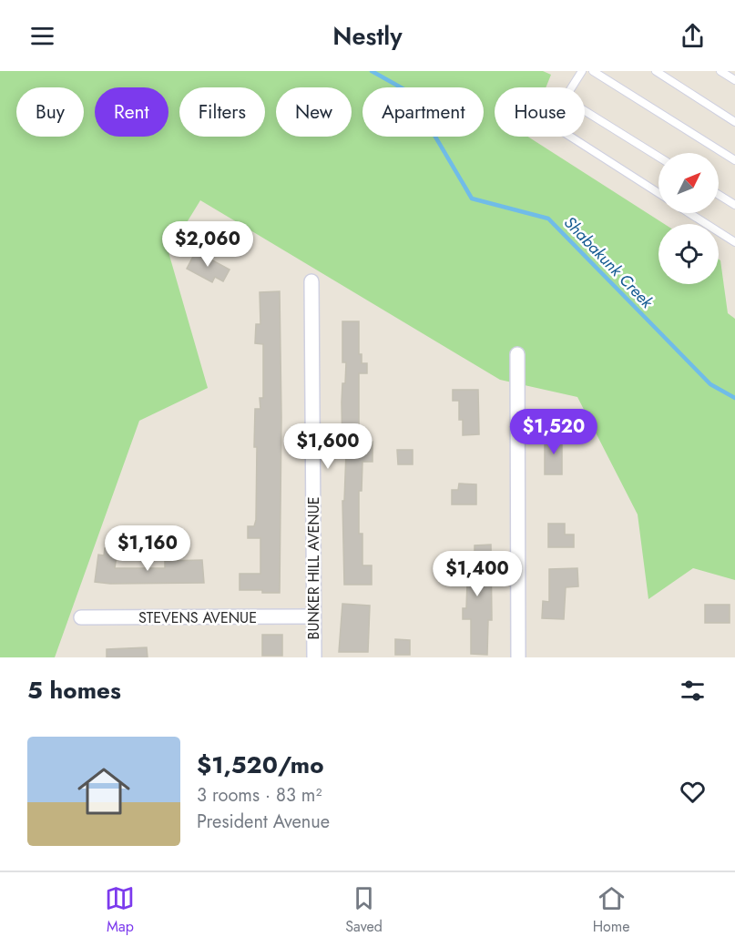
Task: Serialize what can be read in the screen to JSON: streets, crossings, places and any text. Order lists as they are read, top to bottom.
{
  "streets": {
    "street": ["BUNKER HILL AVENUE", "STEVENS AVENUE"]
  },
  "crossings": [
    ["BUNKER HILL AVENUE", "STEVENS AVENUE"]
  ],
  "water": ["Shabakunk Creek"],
  "north": "top right",
  "page": {
    "header": "Nestly",
    "chip": [
      "Buy",
      "Rent",
      "Filters",
      "New",
      "Apartment",
      "House"
    ],
    "price": [
      "$2,060",
      "$1,520",
      "$1,600",
      "$1,160",
      "$1,400"
    ],
    "heading": "5 homes",
    "list": [
      {
        "name": "$1,520/mo",
        "note": "3 rooms · 83 m² · President Avenue"
      }
    ],
    "tabs": ["Map", "Saved", "Home"]
  }
}
